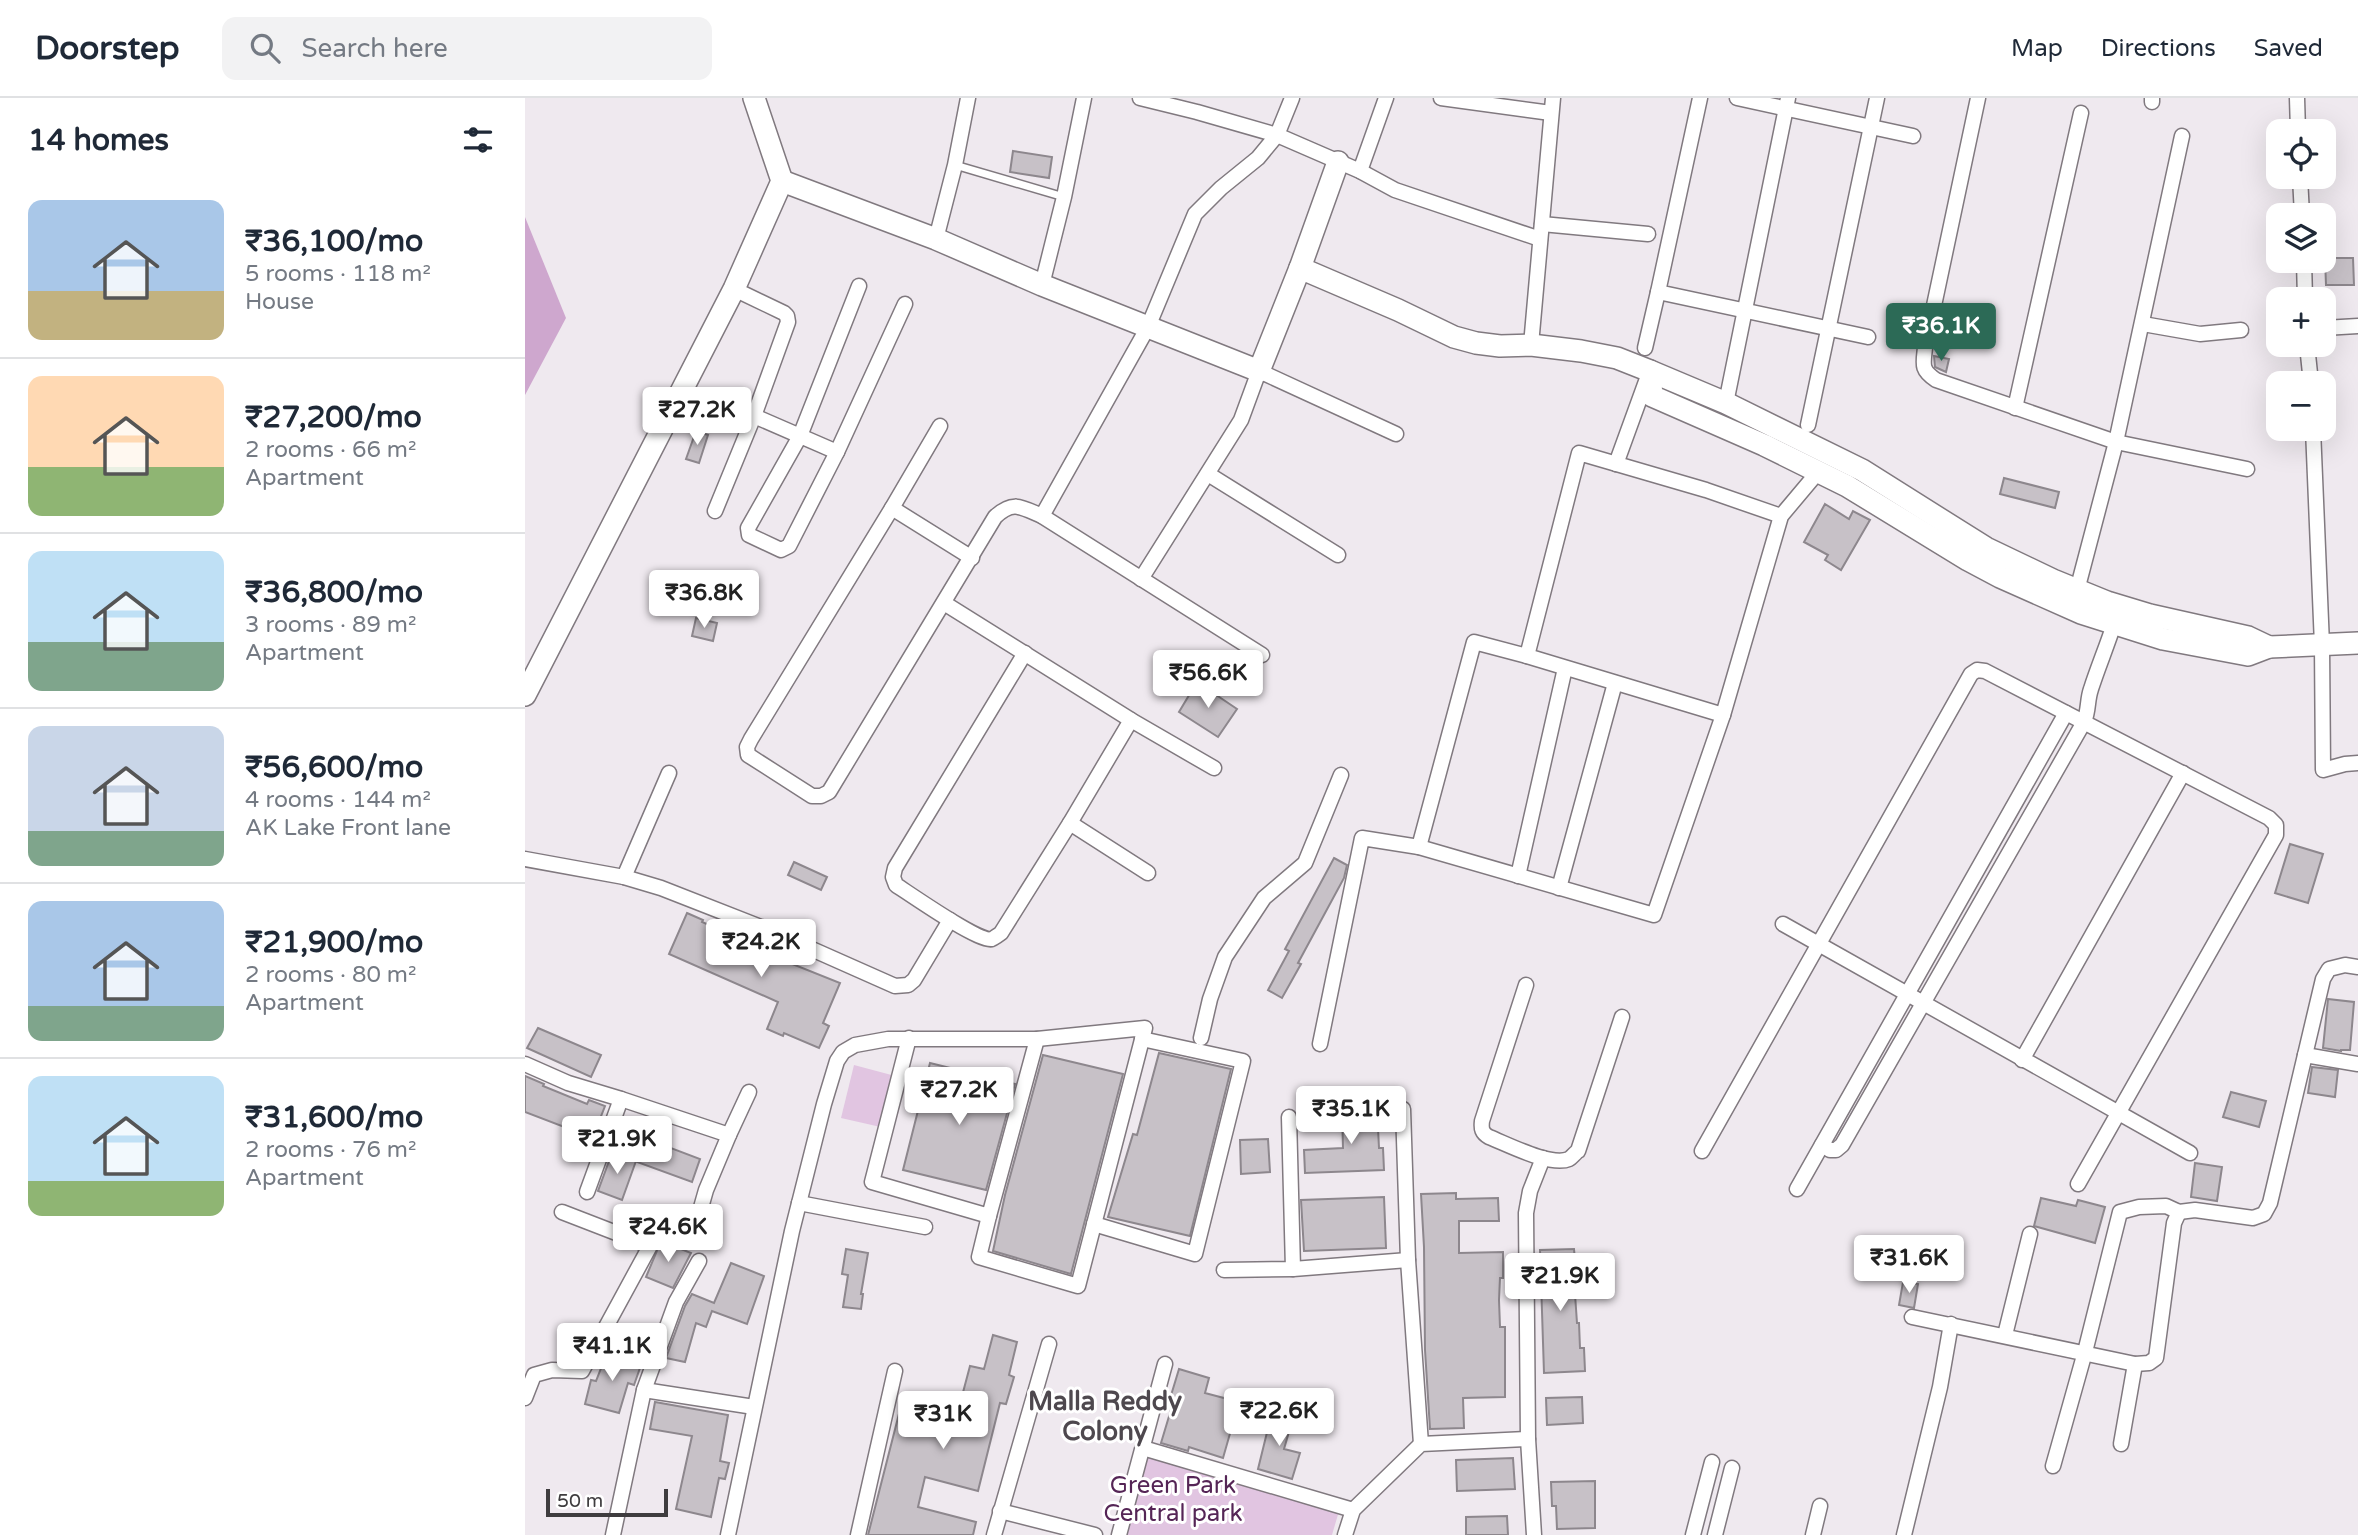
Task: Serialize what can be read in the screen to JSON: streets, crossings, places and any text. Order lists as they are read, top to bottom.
{
  "districts": ["Malla Reddy Colony"],
  "parks": ["Green Park Central park"],
  "scale_bar": "50 m",
  "page": {
    "header": "Doorstep",
    "search": "Search here",
    "nav": ["Map", "Directions", "Saved"],
    "heading": "14 homes",
    "map_buttons": ["+", "−"],
    "list": [
      {
        "name": "₹36,100/mo",
        "note": "5 rooms · 118 m² · House"
      },
      {
        "name": "₹27,200/mo",
        "note": "2 rooms · 66 m² · Apartment"
      },
      {
        "name": "₹36,800/mo",
        "note": "3 rooms · 89 m² · Apartment"
      },
      {
        "name": "₹56,600/mo",
        "note": "4 rooms · 144 m² · AK Lake Front lane"
      },
      {
        "name": "₹21,900/mo",
        "note": "2 rooms · 80 m² · Apartment"
      },
      {
        "name": "₹31,600/mo",
        "note": "2 rooms · 76 m² · Apartment"
      }
    ],
    "price": [
      "₹36.1K",
      "₹27.2K",
      "₹36.8K",
      "₹56.6K",
      "₹24.2K",
      "₹27.2K",
      "₹35.1K",
      "₹21.9K",
      "₹24.6K",
      "₹31.6K",
      "₹21.9K",
      "₹41.1K",
      "₹22.6K",
      "₹31K"
    ],
    "scale": "50 m"
  }
}
